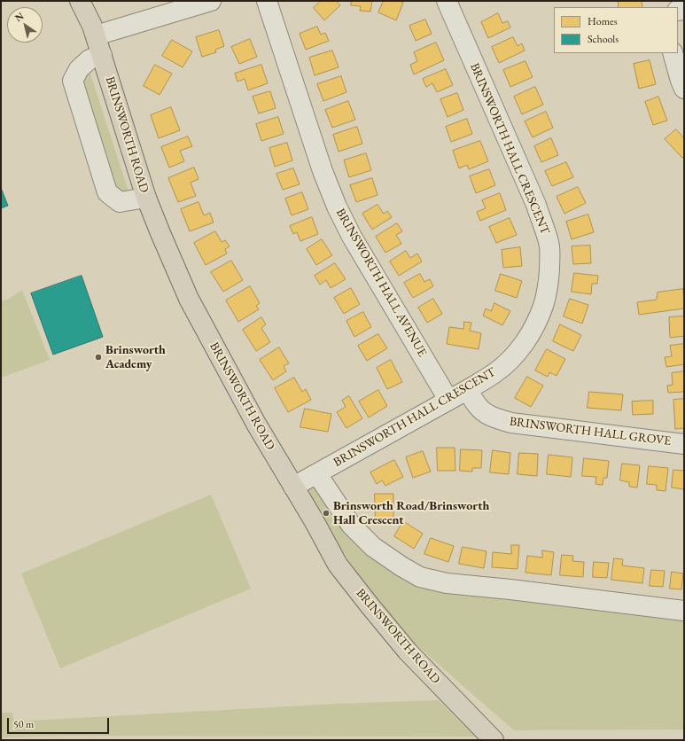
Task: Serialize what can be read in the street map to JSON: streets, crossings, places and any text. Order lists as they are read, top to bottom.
{
  "streets": {
    "main road": ["BRINSWORTH ROAD"],
    "street": ["BRINSWORTH HALL CRESCENT", "BRINSWORTH HALL AVENUE", "BRINSWORTH HALL GROVE"]
  },
  "crossings": [
    ["BRINSWORTH ROAD", "BRINSWORTH HALL CRESCENT"],
    ["BRINSWORTH HALL CRESCENT", "BRINSWORTH HALL AVENUE"],
    ["BRINSWORTH HALL CRESCENT", "BRINSWORTH HALL GROVE"]
  ],
  "places": ["Brinsworth Academy", "Brinsworth Road/Brinsworth Hall Crescent"],
  "legend": ["Homes", "Schools"],
  "scale_bar": "50 m",
  "north": "top left"
}
